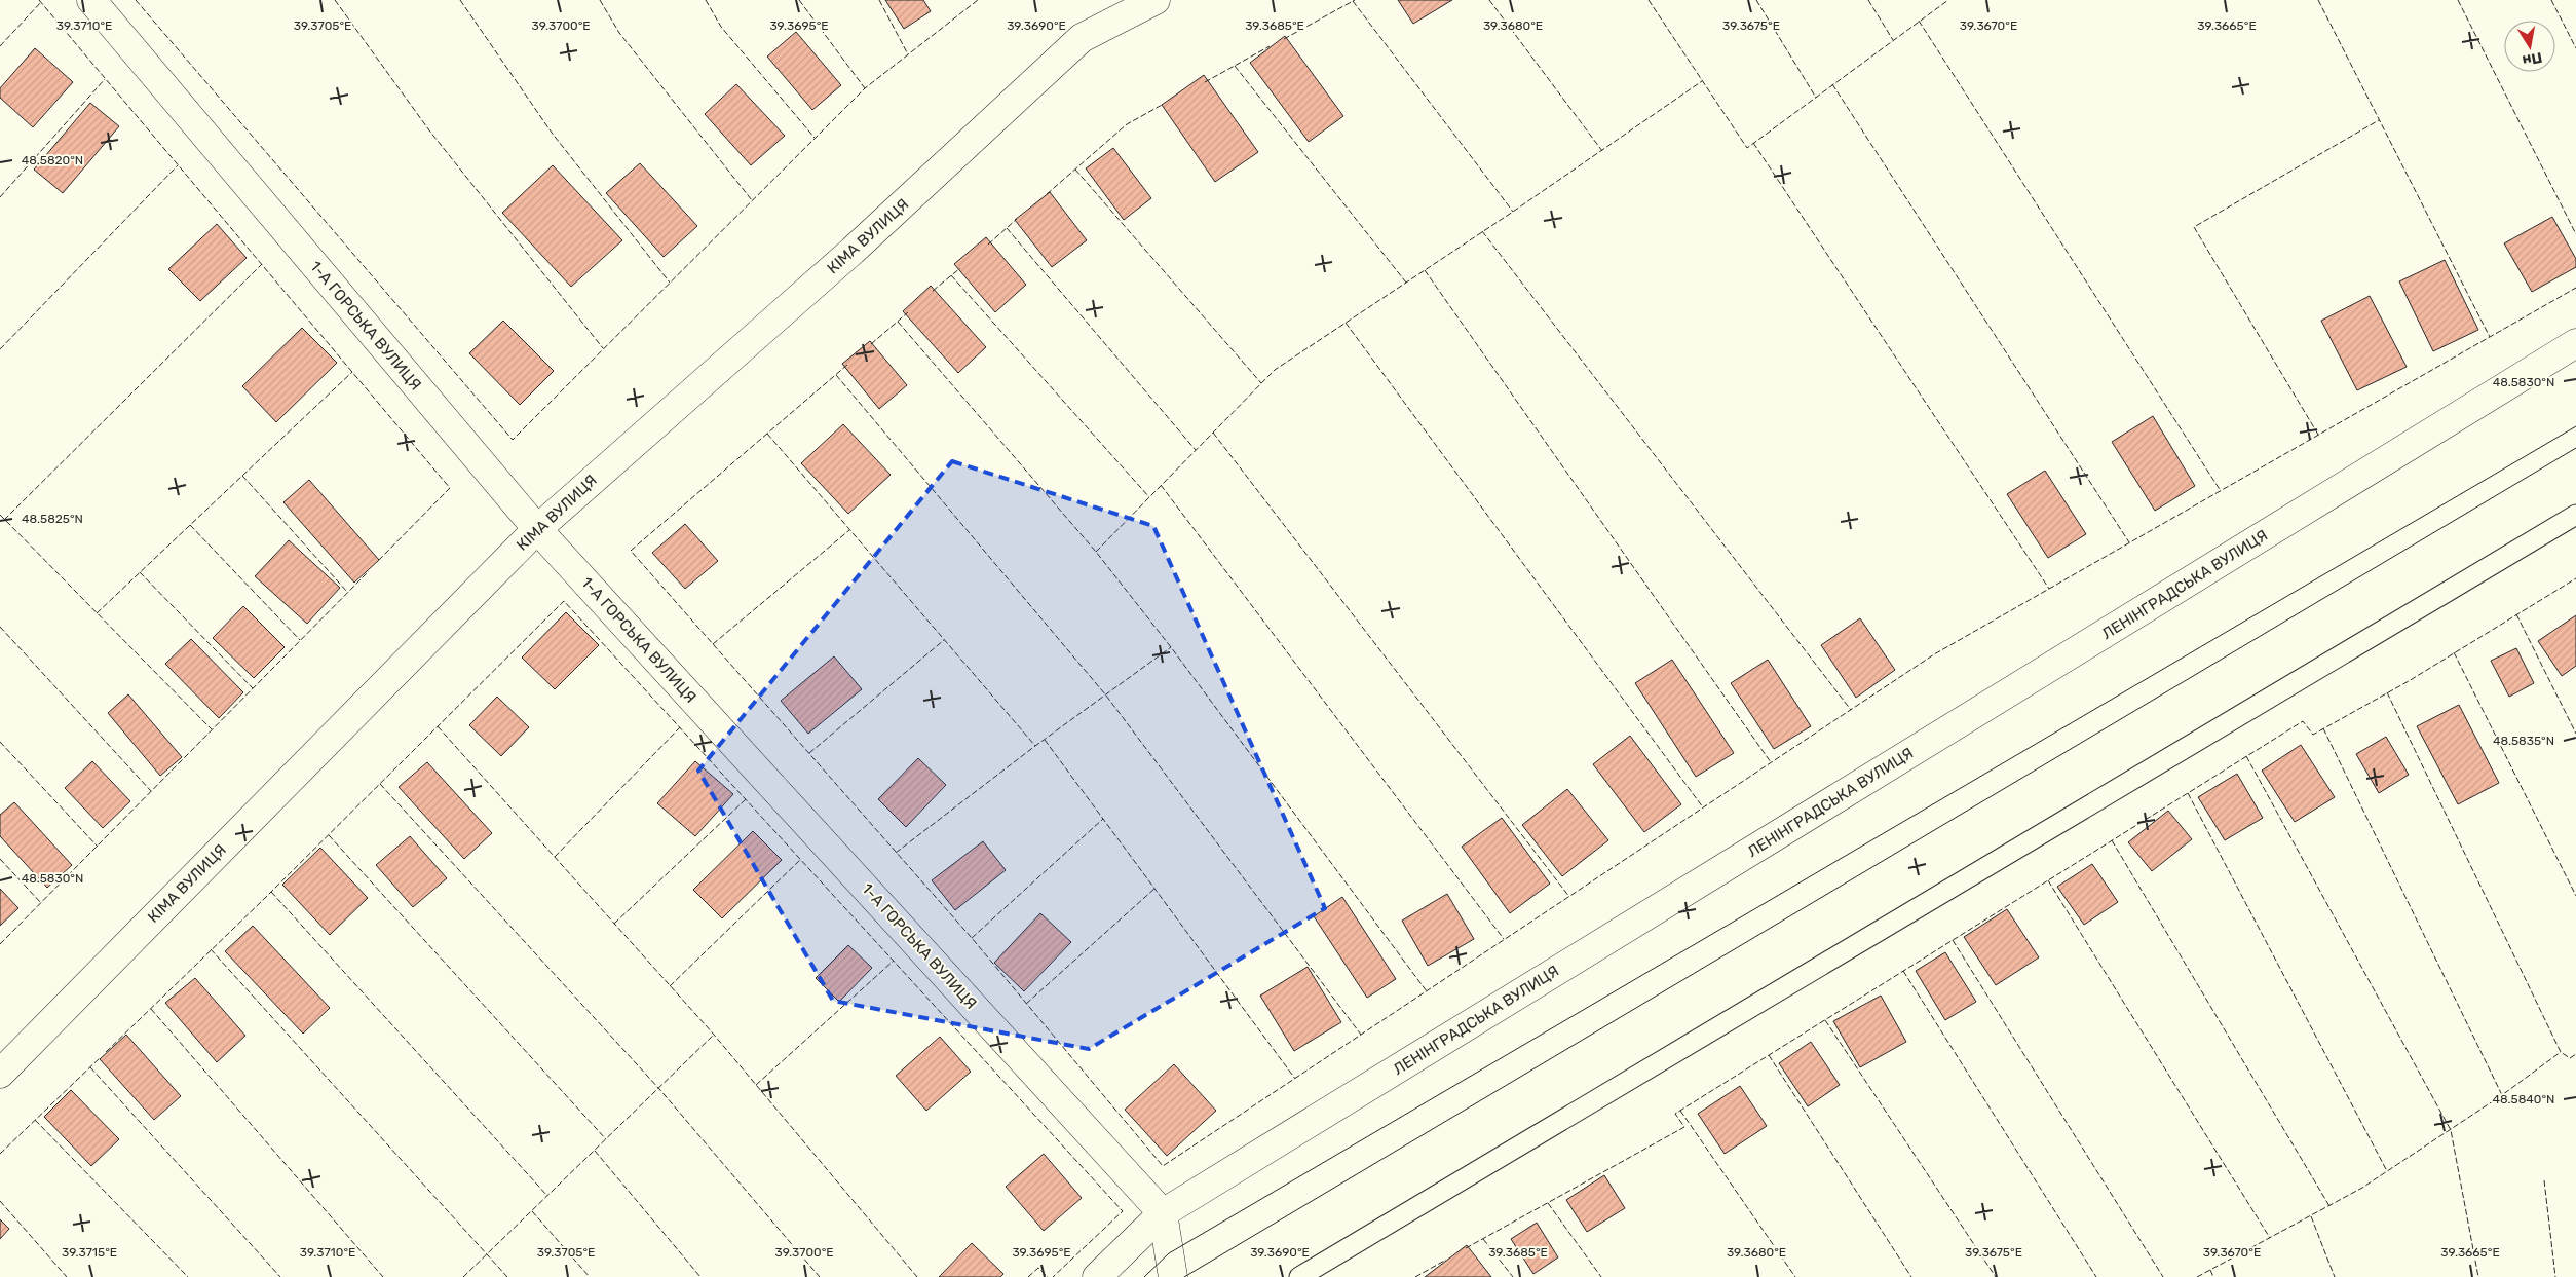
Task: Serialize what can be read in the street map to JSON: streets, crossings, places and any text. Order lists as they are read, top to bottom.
{
  "streets": {
    "street": ["КІМА ВУЛИЦЯ", "1-А ГОРСЬКА ВУЛИЦЯ", "ЛЕНІНГРАДСЬКА ВУЛИЦЯ"]
  },
  "crossings": [
    ["КІМА ВУЛИЦЯ", "1-А ГОРСЬКА ВУЛИЦЯ"],
    ["1-А ГОРСЬКА ВУЛИЦЯ", "ЛЕНІНГРАДСЬКА ВУЛИЦЯ"]
  ],
  "north": "bottom",
  "coordinates": [
    "39.3710°E",
    "39.3705°E",
    "39.3700°E",
    "39.3695°E",
    "39.3690°E",
    "39.3685°E",
    "39.3680°E",
    "39.3675°E",
    "39.3670°E",
    "39.3665°E",
    "48.5820°N",
    "48.5830°N",
    "48.5825°N",
    "48.5835°N",
    "48.5840°N",
    "39.3715°E"
  ]
}
